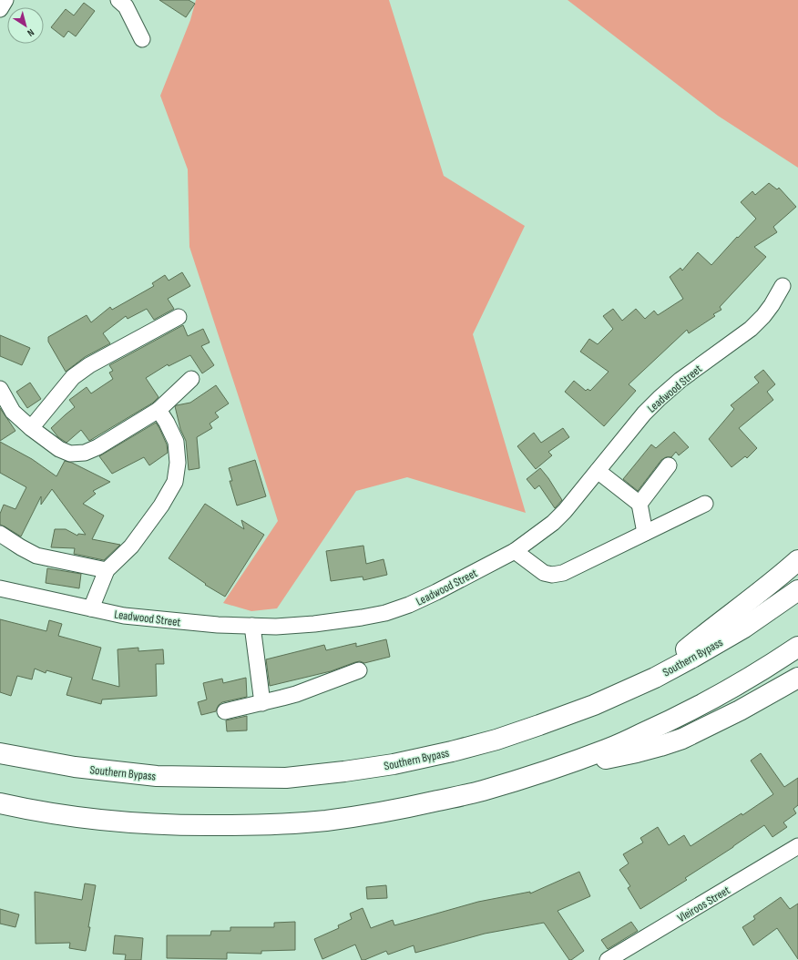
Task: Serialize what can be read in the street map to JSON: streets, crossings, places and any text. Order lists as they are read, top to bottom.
{
  "streets": {
    "highway": ["Southern Bypass"],
    "street": ["Leadwood Street", "Vleiroos Street"]
  },
  "north": "bottom right"
}
